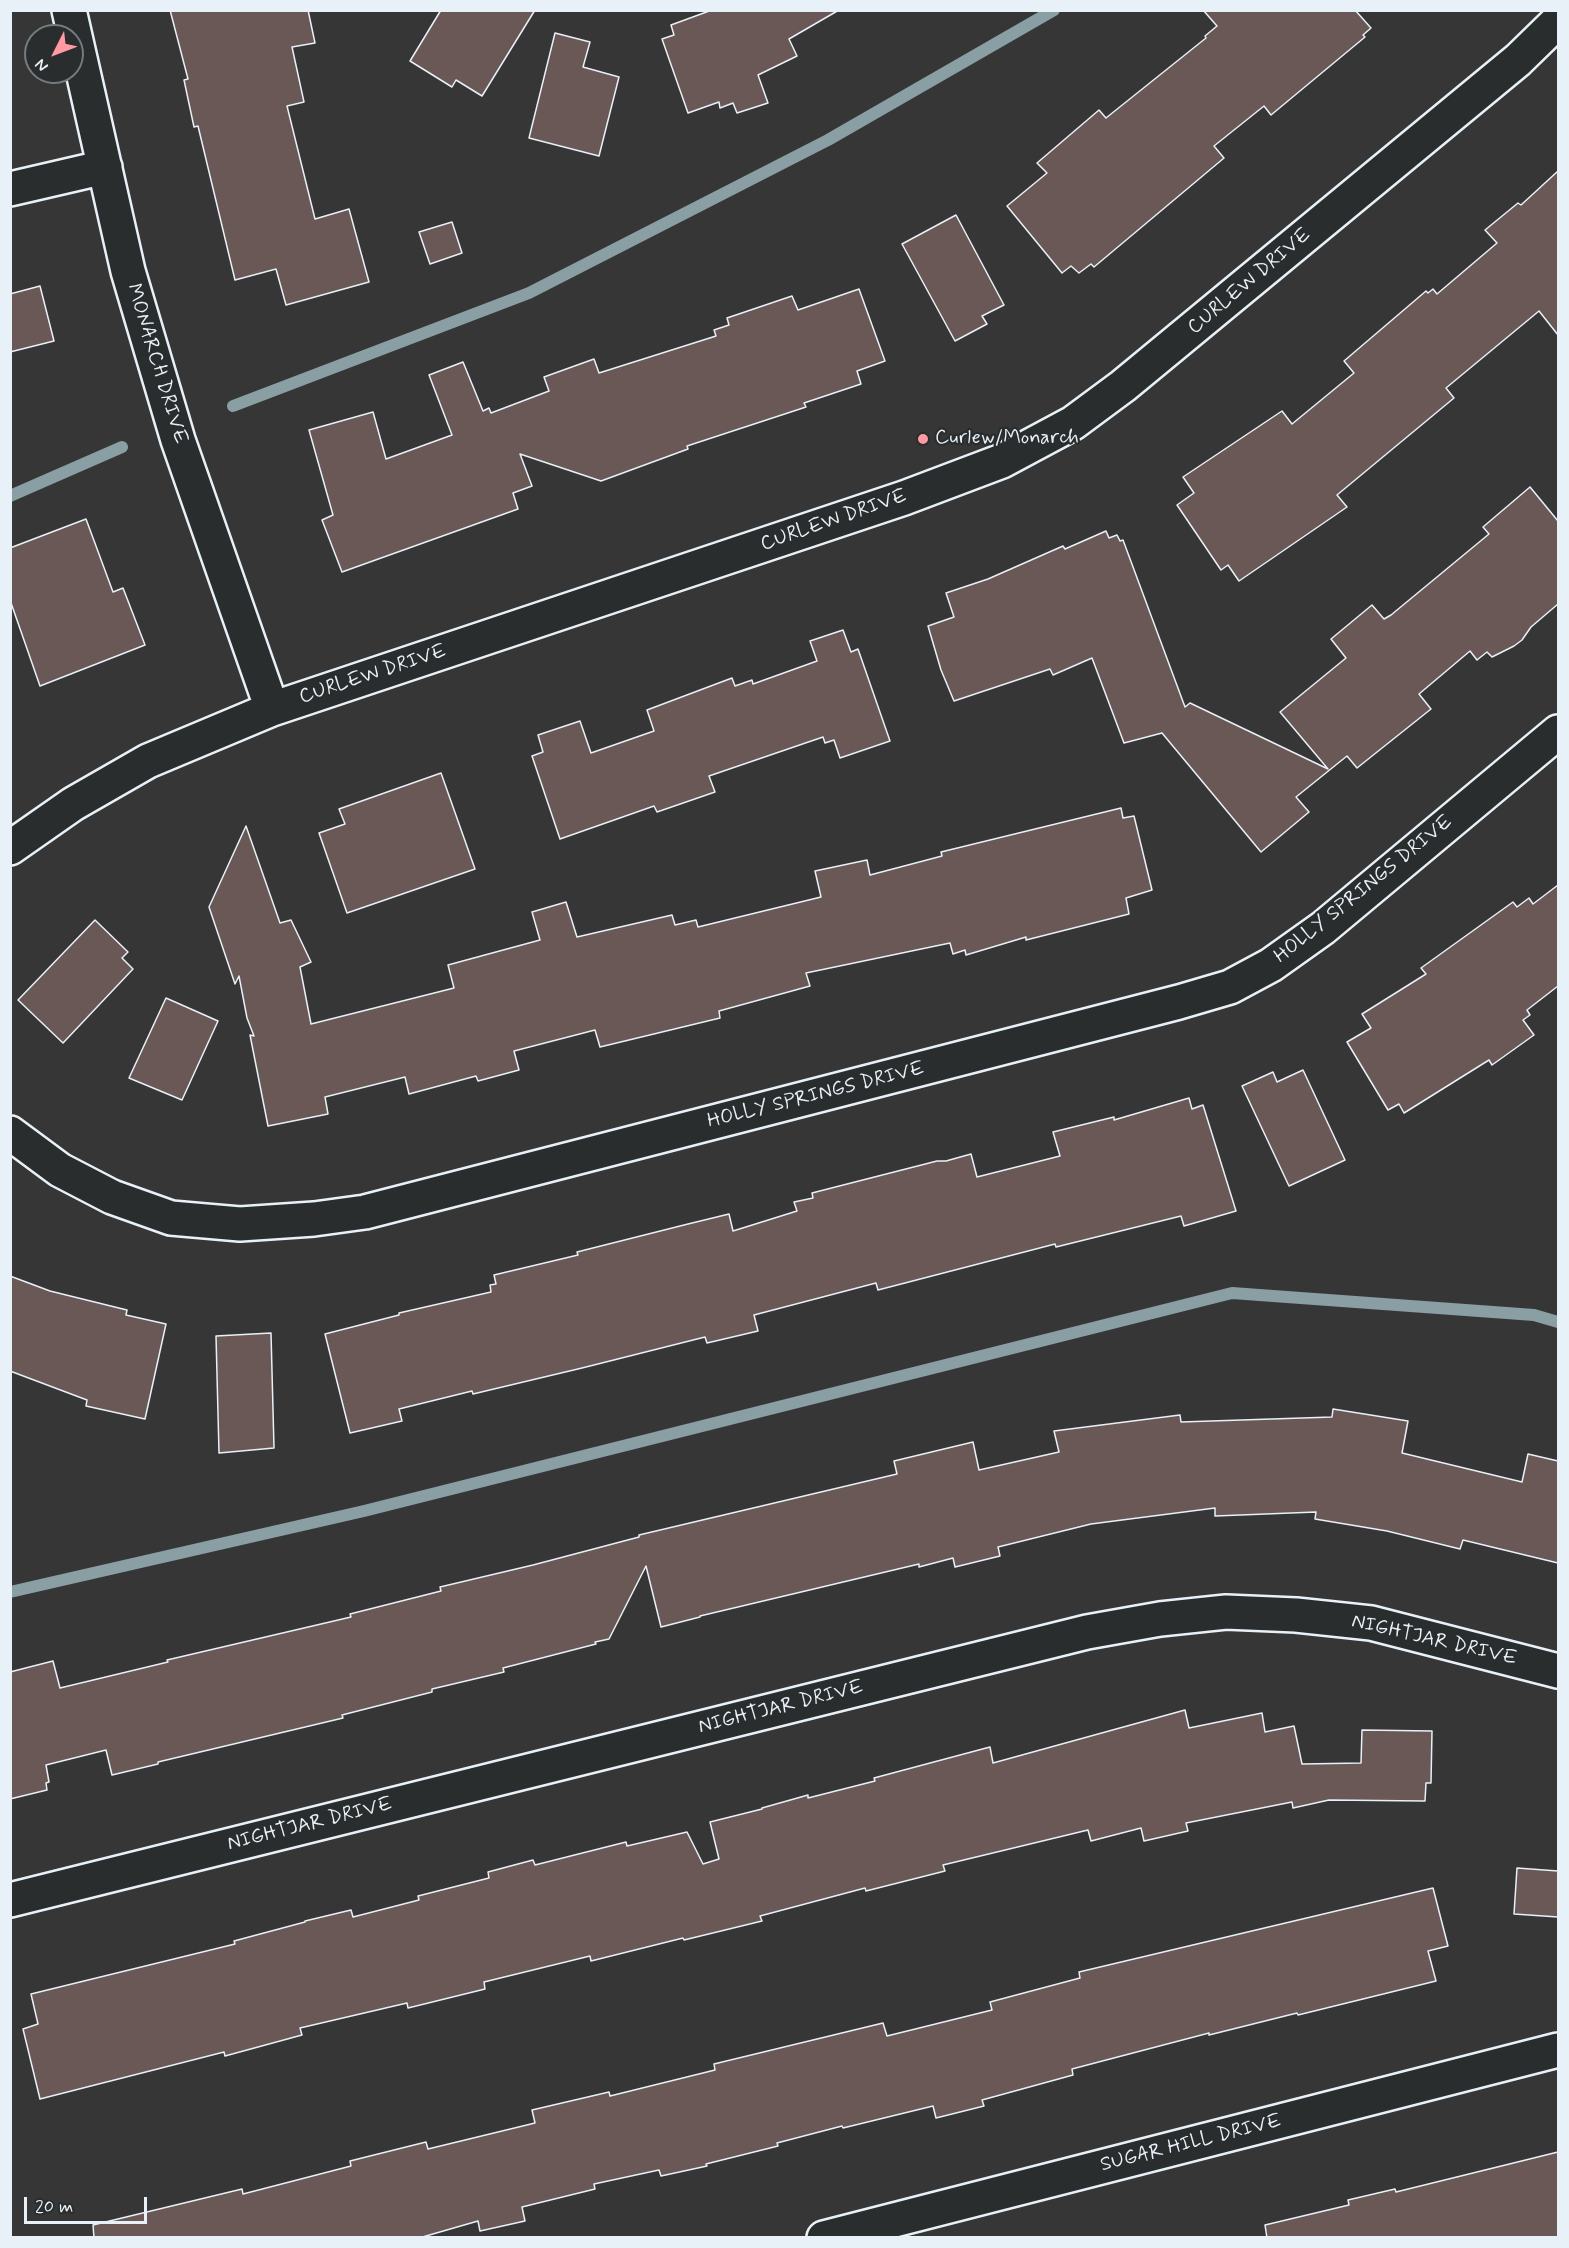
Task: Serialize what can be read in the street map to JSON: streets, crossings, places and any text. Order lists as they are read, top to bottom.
{
  "streets": {
    "street": [
      "CURLEW DRIVE",
      "MONARCH DRIVE",
      "HOLLY SPRINGS DRIVE",
      "NIGHTJAR DRIVE",
      "SUGAR HILL DRIVE"
    ]
  },
  "crossings": [
    ["CURLEW DRIVE", "MONARCH DRIVE"]
  ],
  "places": ["Curlew/Monarch"],
  "scale_bar": "20 m",
  "north": "bottom left"
}
